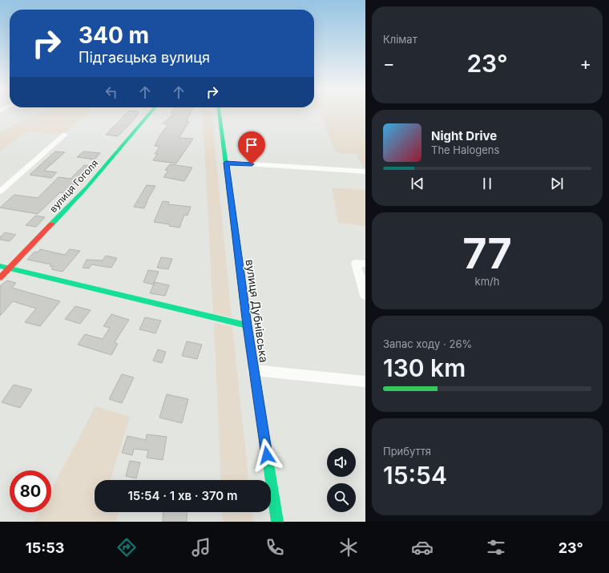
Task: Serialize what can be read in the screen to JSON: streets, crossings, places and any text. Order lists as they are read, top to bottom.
{
  "streets": {
    "main road": ["вулиця Гоголя", "вулиця Дубнівська"]
  },
  "page": {
    "tile": [
      "Клімат",
      ["77", "km/h"],
      ["Запас ходу · 26%", "130 km"],
      ["Прибуття", "15:54"]
    ],
    "turn": ["340 m", "Підгаєцька вулиця"],
    "heat": ["−", "23°", "+"],
    "song": ["Night Drive", "The Halogens"],
    "limit": "80",
    "trip": "15:54 · 1 хв · 370 m",
    "tabs": ["15:53", "23°"]
  }
}
